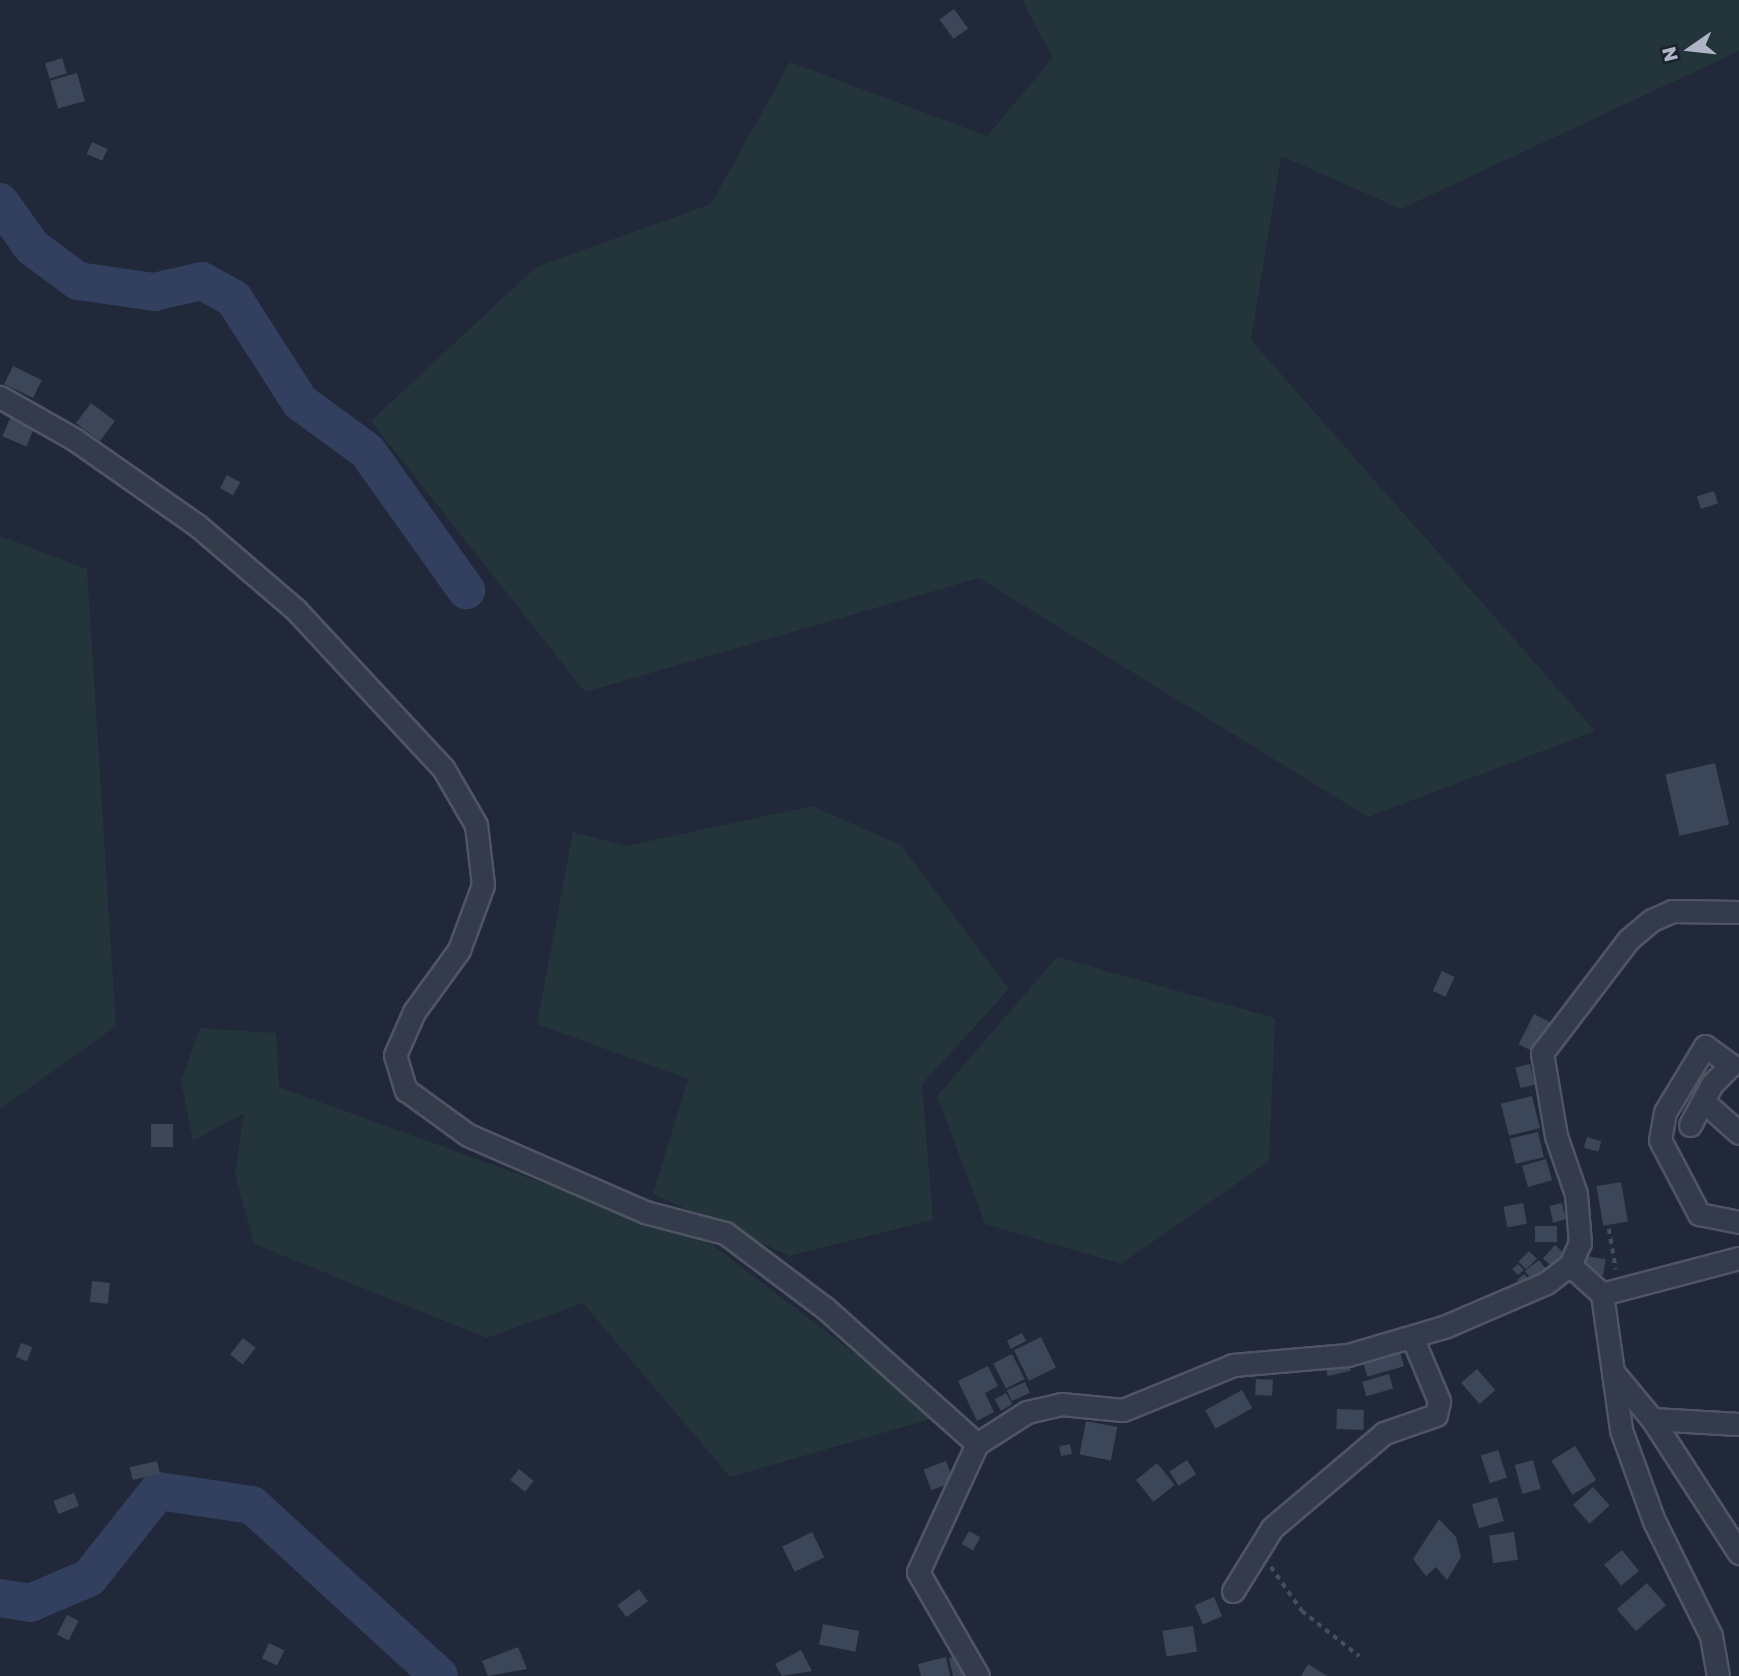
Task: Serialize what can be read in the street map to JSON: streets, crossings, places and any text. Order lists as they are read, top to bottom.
{
  "north": "left"
}
